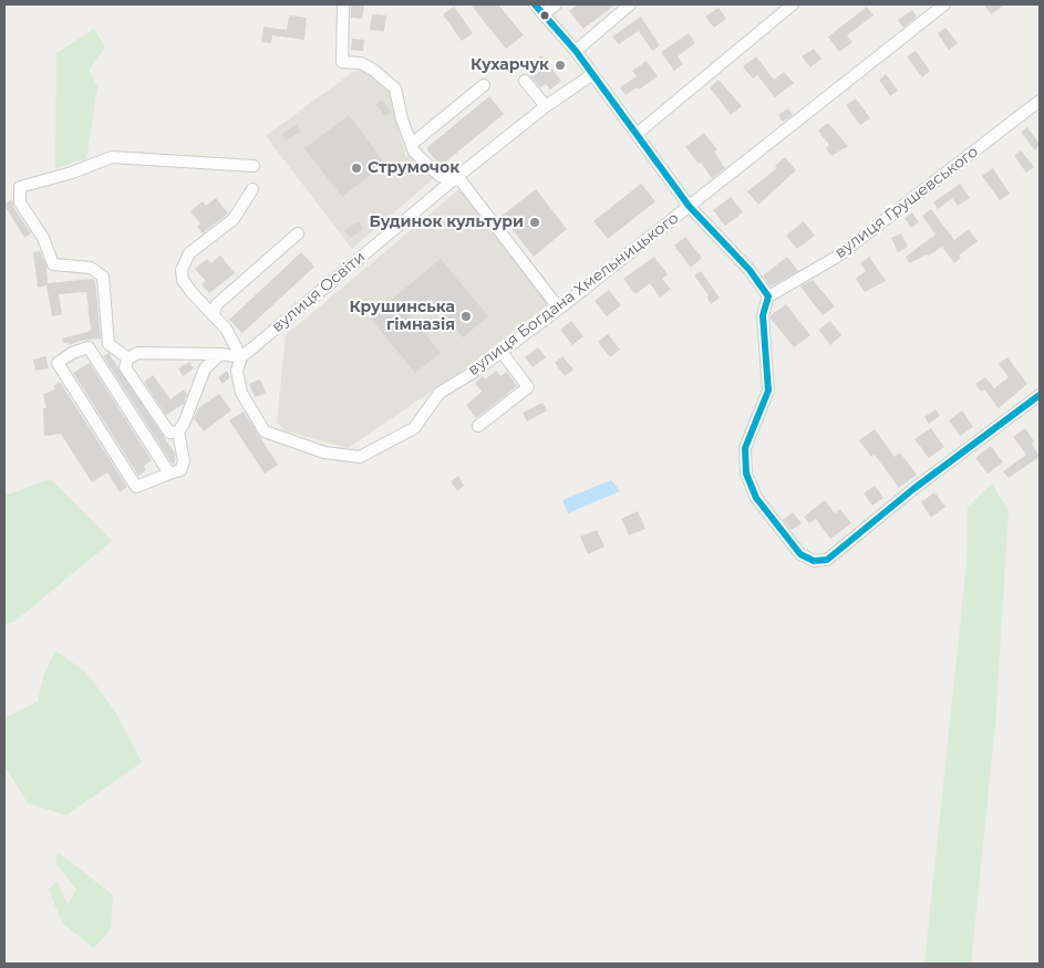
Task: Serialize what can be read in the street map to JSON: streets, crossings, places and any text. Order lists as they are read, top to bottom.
{
  "streets": {
    "street": ["вулиця Грушевського", "вулиця Освіти", "вулиця Богдана Хмельницького"]
  },
  "crossings": [
    ["вулиця Освіти", "вулиця Богдана Хмельницького"]
  ],
  "places": [
    "Кухарчук",
    "Струмочок",
    "Будинок культури",
    "Крушинська гімназія"
  ]
}
